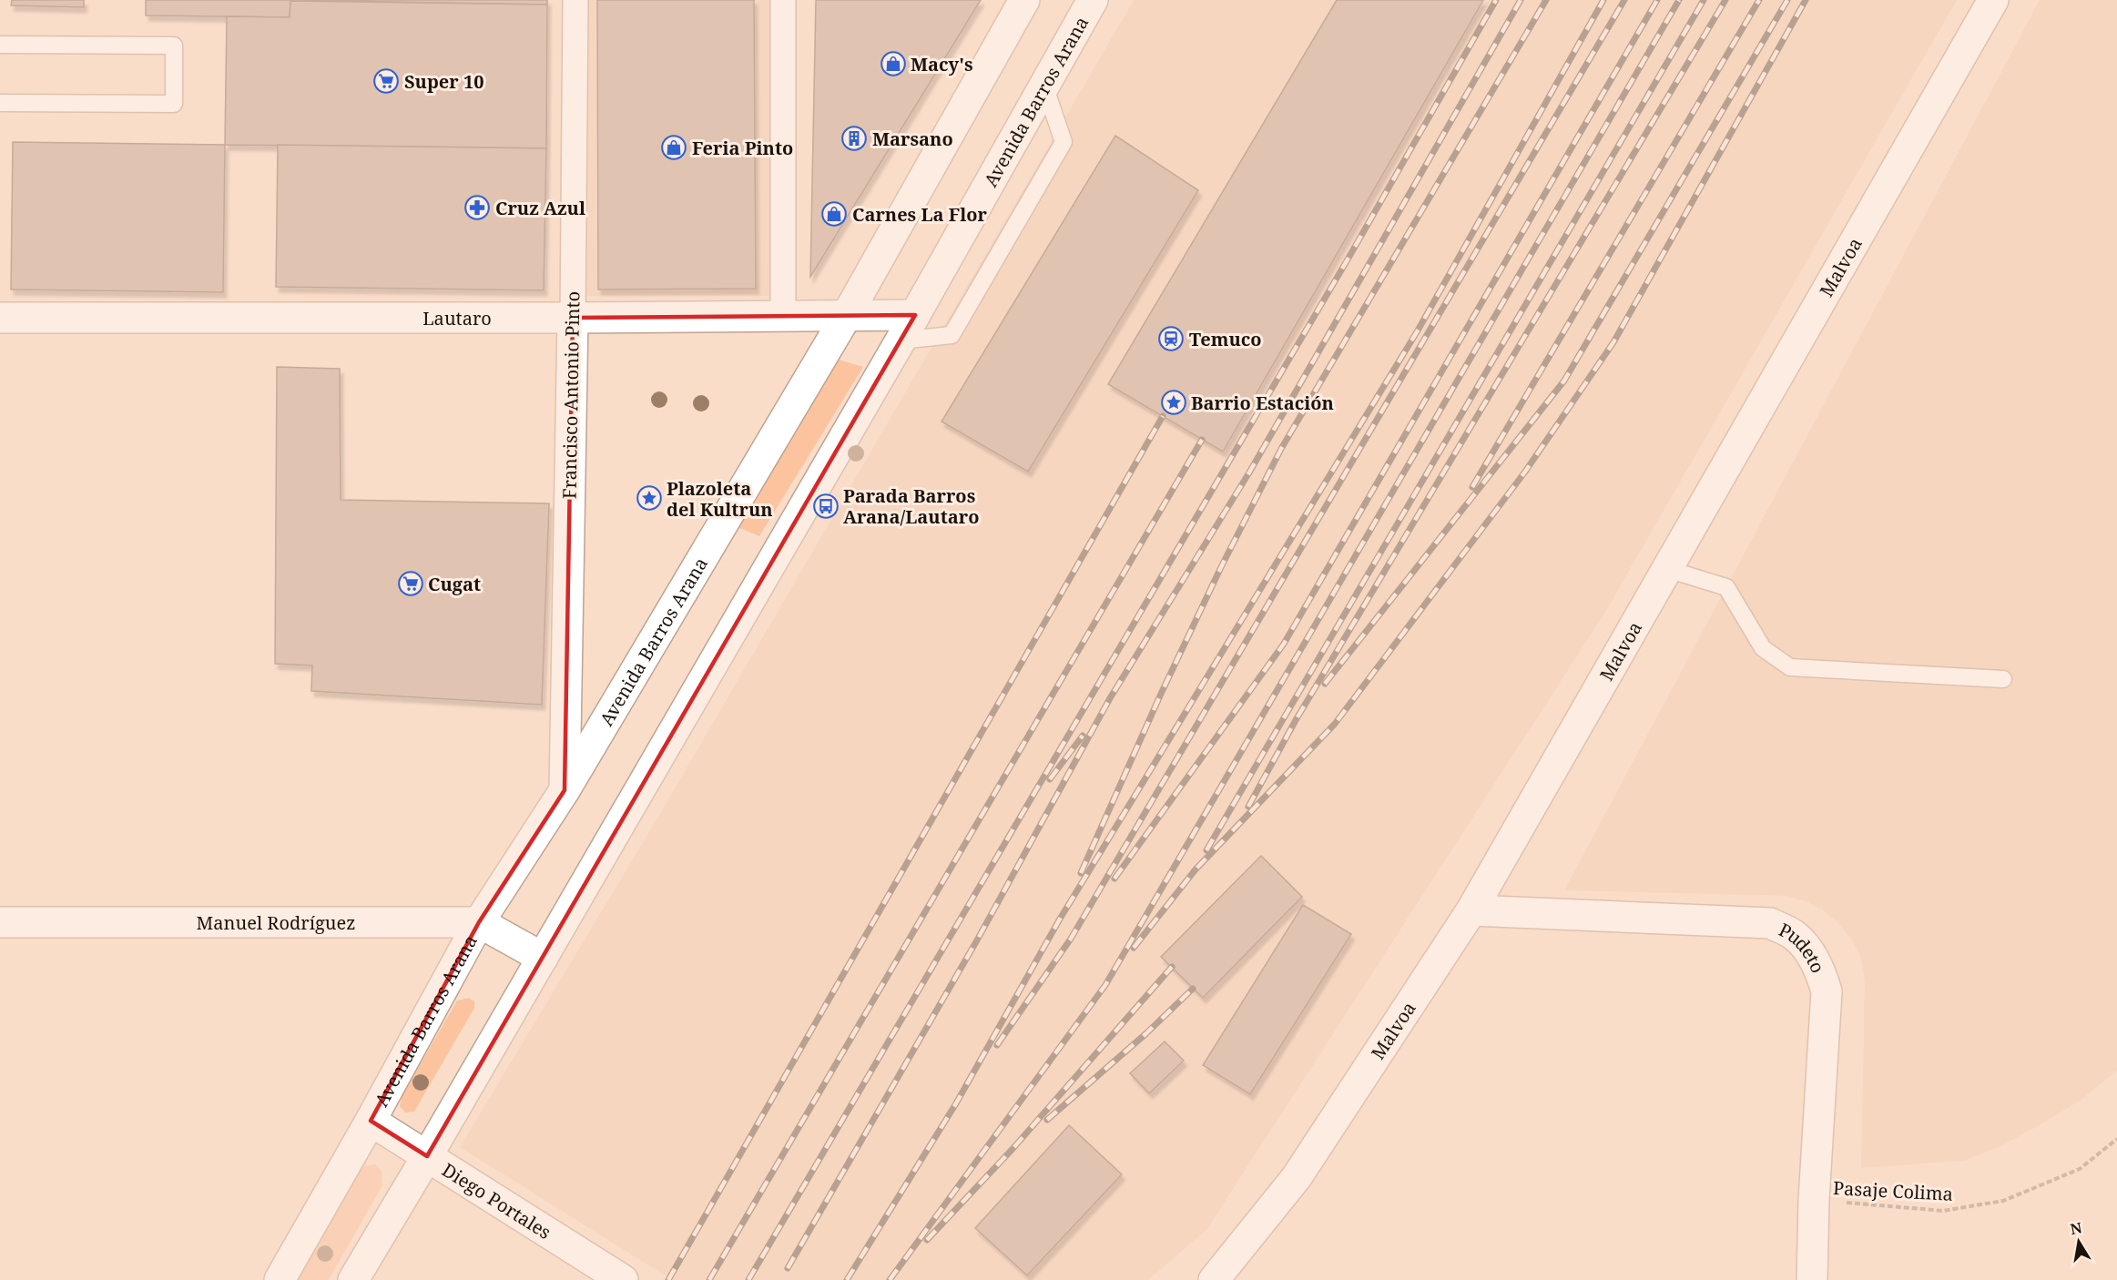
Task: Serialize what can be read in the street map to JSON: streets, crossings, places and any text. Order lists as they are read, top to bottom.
{
  "streets": {
    "street": [
      "Avenida Barros Arana",
      "Malvoa",
      "Lautaro",
      "Francisco Antonio Pinto",
      "Manuel Rodríguez",
      "Pudeto",
      "Diego Portales"
    ],
    "path": ["Pasaje Colima"]
  },
  "crossings": [
    ["Avenida Barros Arana", "Lautaro"],
    ["Avenida Barros Arana", "Francisco Antonio Pinto"],
    ["Avenida Barros Arana", "Manuel Rodríguez"],
    ["Avenida Barros Arana", "Diego Portales"],
    ["Malvoa", "Pudeto"],
    ["Lautaro", "Francisco Antonio Pinto"],
    ["Pudeto", "Pasaje Colima"]
  ],
  "places": {
    "shop": ["Macy's", "Feria Pinto", "Carnes La Flor"],
    "supermarket": ["Super 10", "Cugat"],
    "building": ["Marsano"],
    "pharmacy": ["Cruz Azul"],
    "station": ["Temuco"],
    "place": ["Barrio Estación", "Plazoleta del Kultrun"],
    "bus stop": ["Parada Barros Arana/Lautaro"]
  },
  "north": "top"
}
